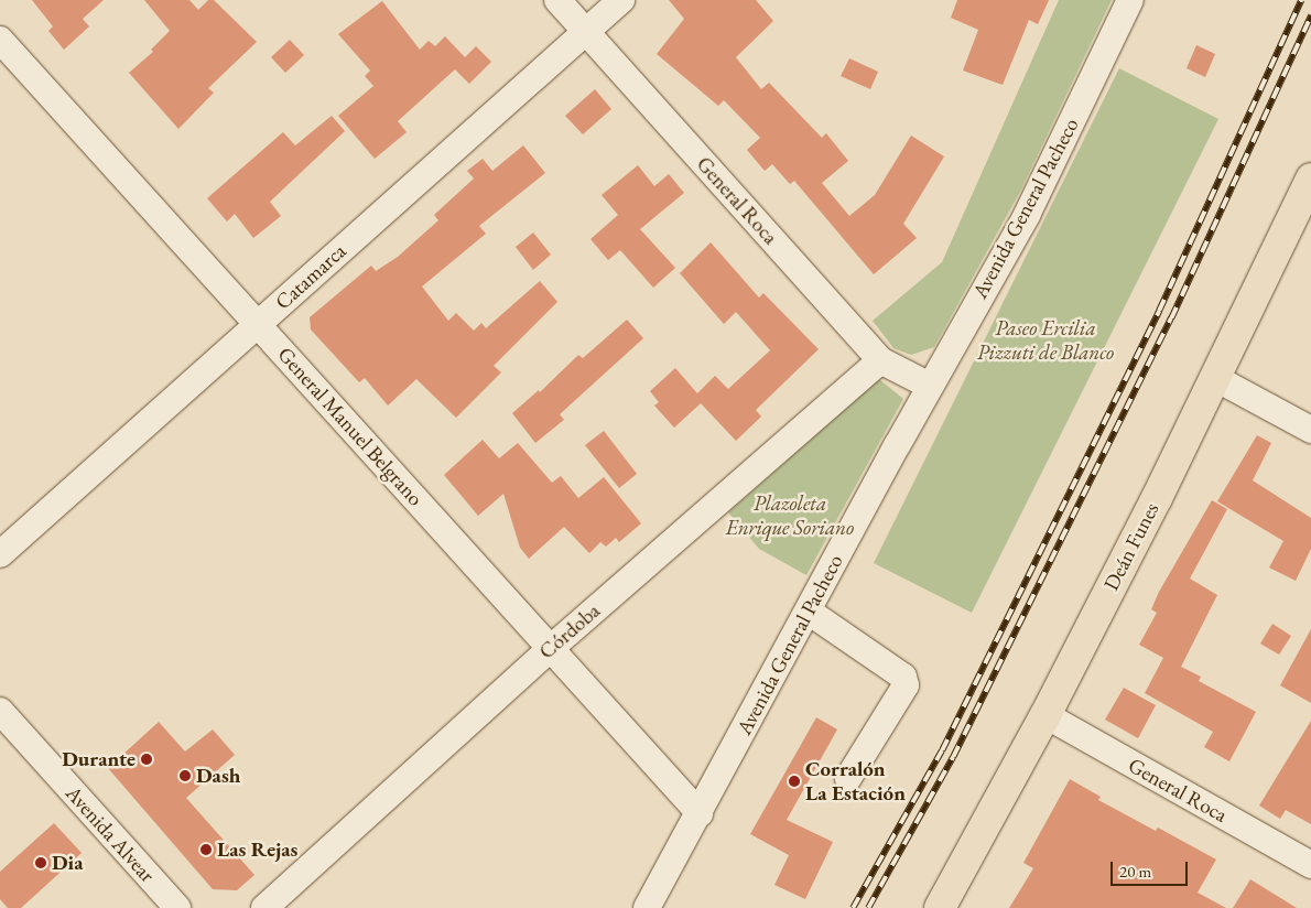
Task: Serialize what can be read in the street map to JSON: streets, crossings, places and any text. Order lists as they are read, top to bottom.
{
  "streets": {
    "main road": ["Deán Funes"],
    "street": [
      "General Roca",
      "Avenida General Pacheco",
      "Catamarca",
      "General Manuel Belgrano",
      "Córdoba",
      "Avenida Alvear"
    ]
  },
  "crossings": [
    ["General Roca", "Avenida General Pacheco"],
    ["General Roca", "Catamarca"],
    ["General Roca", "Deán Funes"],
    ["General Roca", "Córdoba"],
    ["Avenida General Pacheco", "General Manuel Belgrano"],
    ["Catamarca", "General Manuel Belgrano"],
    ["General Manuel Belgrano", "Córdoba"]
  ],
  "parks": ["Paseo Ercilia Pizzuti de Blanco", "Plazoleta Enrique Soriano"],
  "places": [
    "Durante",
    "Dash",
    "Corralón La Estación",
    "Las Rejas",
    "Dia"
  ],
  "scale_bar": "20 m"
}
